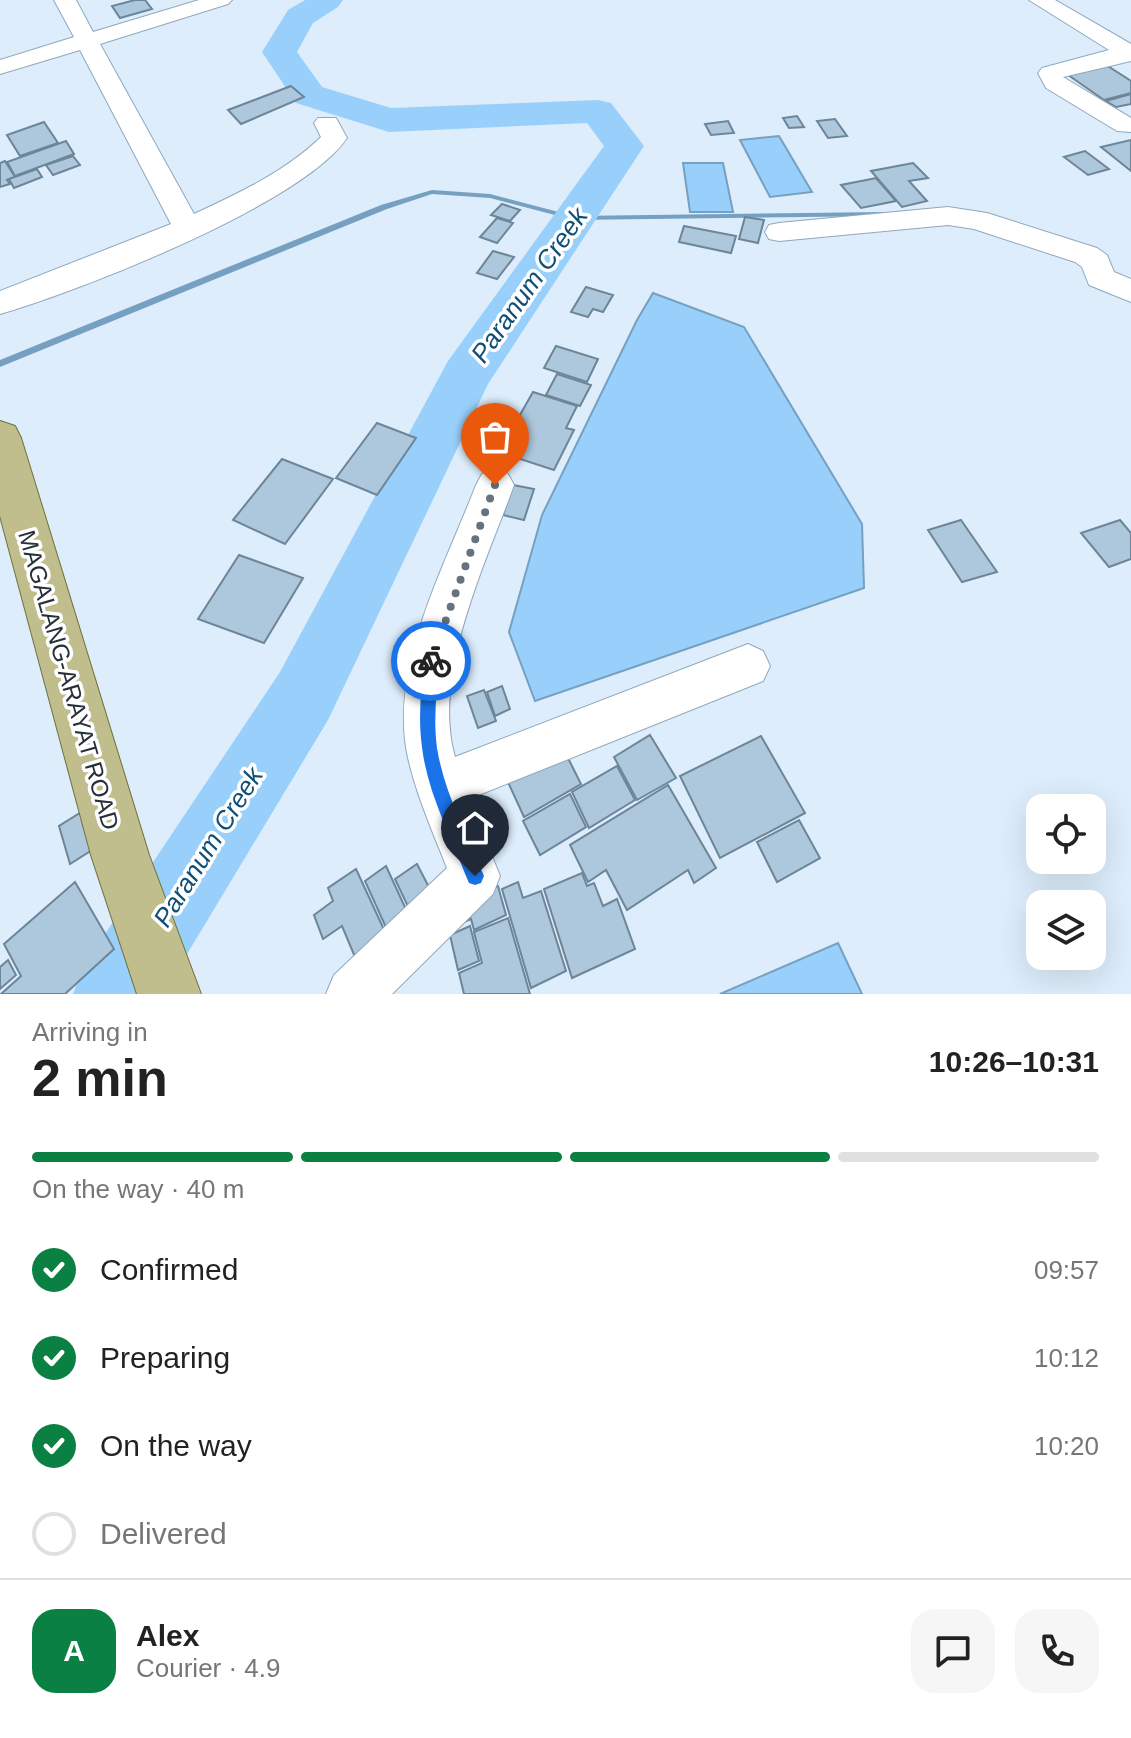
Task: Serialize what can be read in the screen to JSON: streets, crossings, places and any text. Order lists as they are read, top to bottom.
{
  "streets": {
    "main road": ["MAGALANG-ARAYAT ROAD"]
  },
  "water": ["Paranum Creek"],
  "page": {
    "heading": ["2 min", "Arriving in", "10:26–10:31"],
    "panel": ["Alex", "Courier · 4.9"],
    "bar": "On the way · 40 m",
    "list": [
      ["Confirmed", "09:57"],
      ["Preparing", "10:12"],
      ["On the way", "10:20"],
      "Delivered"
    ],
    "round": "A"
  }
}
